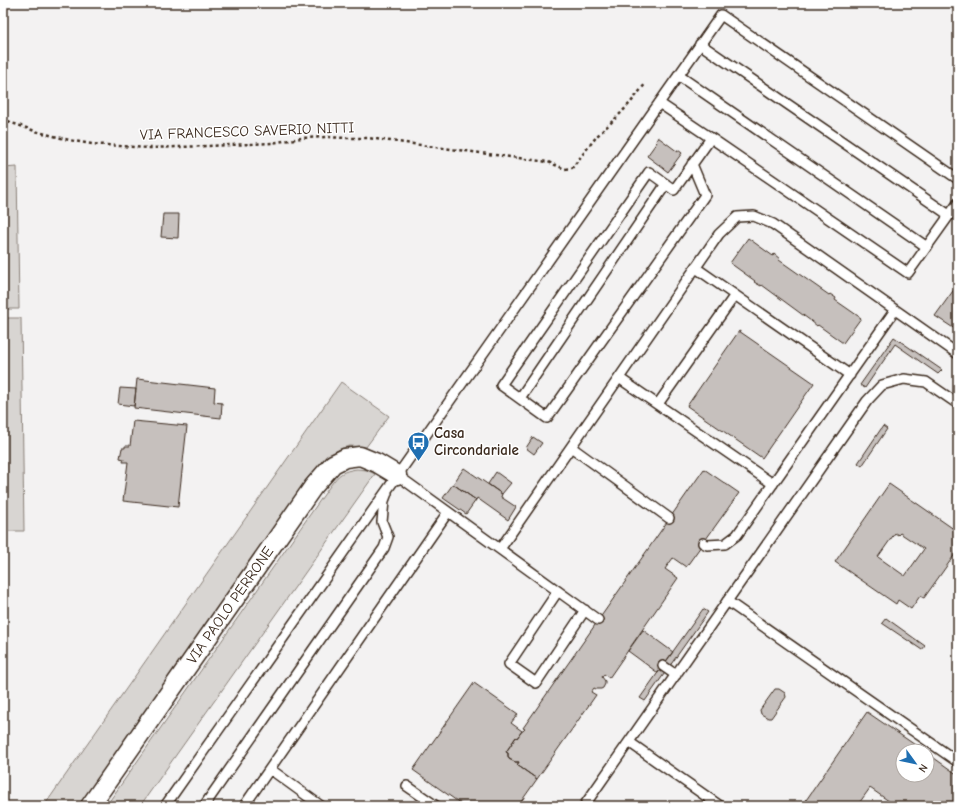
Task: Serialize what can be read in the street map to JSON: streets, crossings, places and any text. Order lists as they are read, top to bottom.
{
  "streets": {
    "street": ["VIA PAOLO PERRONE"],
    "path": ["VIA FRANCESCO SAVERIO NITTI"]
  },
  "places": {
    "bus stop": ["Casa Circondariale"]
  },
  "north": "bottom right"
}
